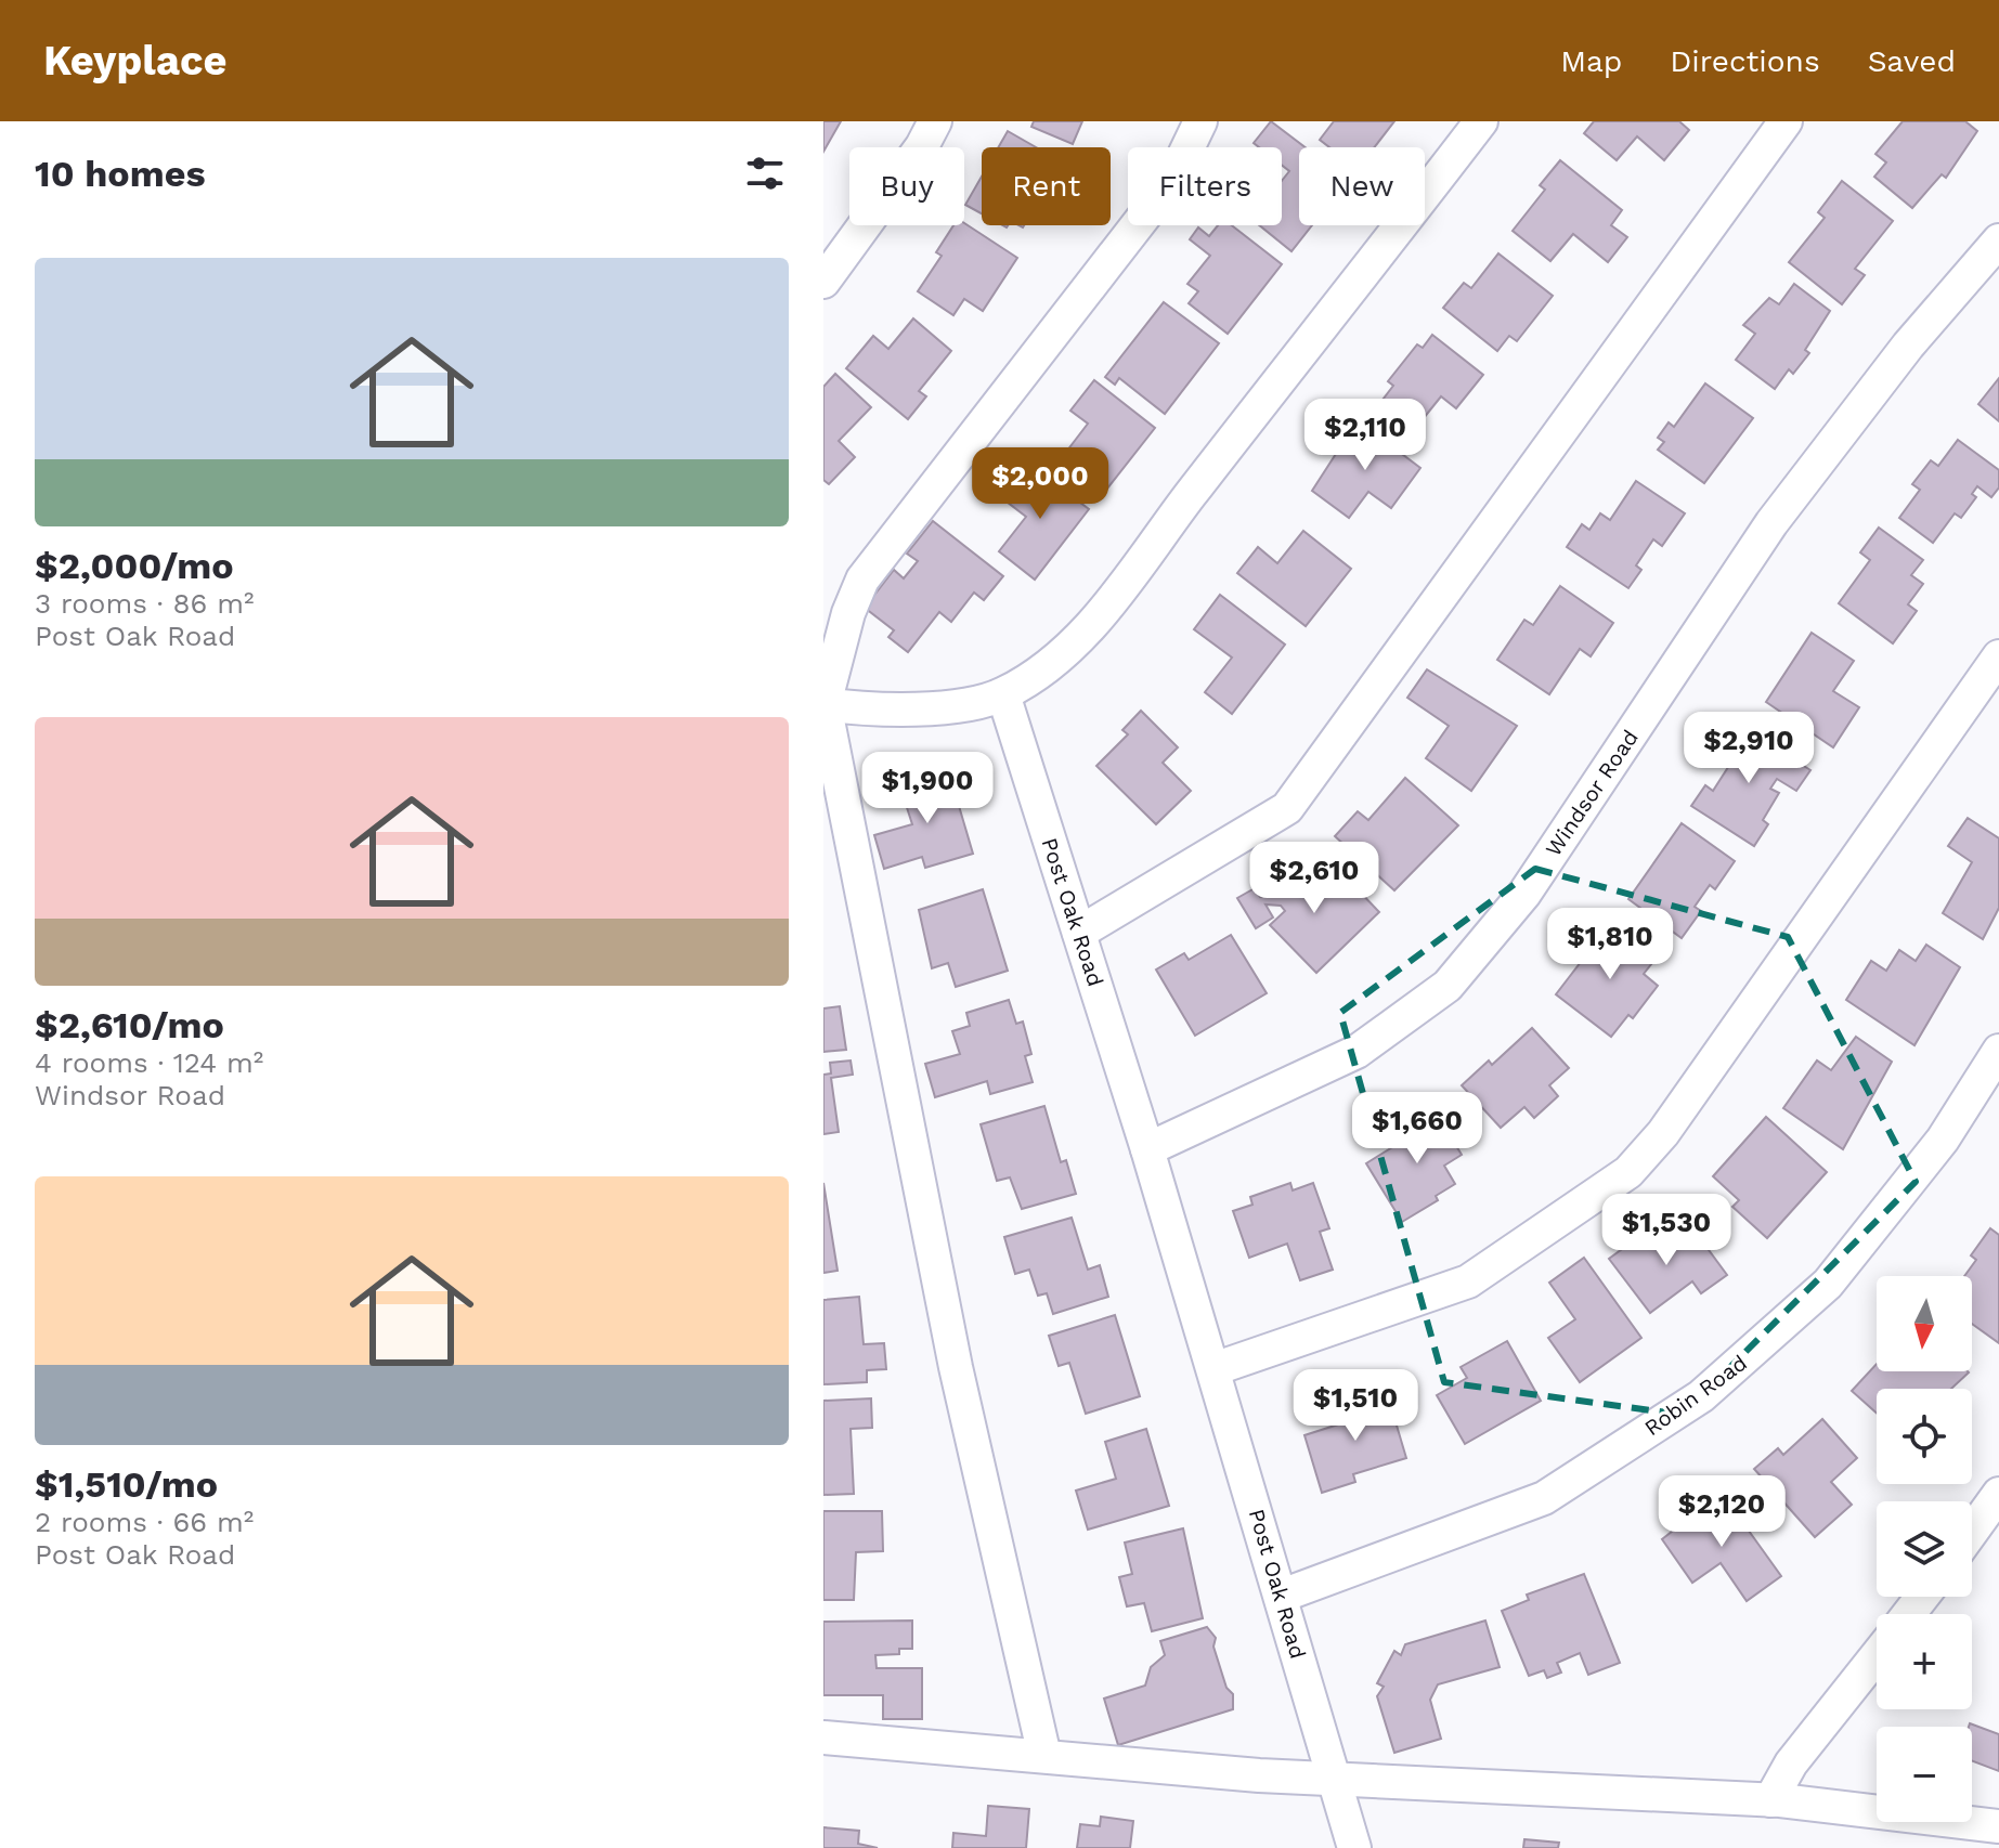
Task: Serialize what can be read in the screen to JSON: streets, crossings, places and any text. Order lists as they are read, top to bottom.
{
  "streets": {
    "street": ["Windsor Road", "Post Oak Road", "Robin Road"]
  },
  "crossings": [
    ["Windsor Road", "Post Oak Road"],
    ["Post Oak Road", "Robin Road"]
  ],
  "north": "bottom",
  "page": {
    "header": "Keyplace",
    "nav": ["Map", "Directions", "Saved"],
    "heading": "10 homes",
    "chip": [
      "Buy",
      "Rent",
      "Filters",
      "New"
    ],
    "list": [
      {
        "name": "$2,000/mo",
        "note": "3 rooms · 86 m² · Post Oak Road"
      },
      {
        "name": "$2,610/mo",
        "note": "4 rooms · 124 m² · Windsor Road"
      },
      {
        "name": "$1,510/mo",
        "note": "2 rooms · 66 m² · Post Oak Road"
      }
    ],
    "price": [
      "$2,110",
      "$2,000",
      "$2,910",
      "$1,900",
      "$2,610",
      "$1,810",
      "$1,660",
      "$1,530",
      "$1,510",
      "$2,120"
    ],
    "map_buttons": ["+", "−"]
  }
}
